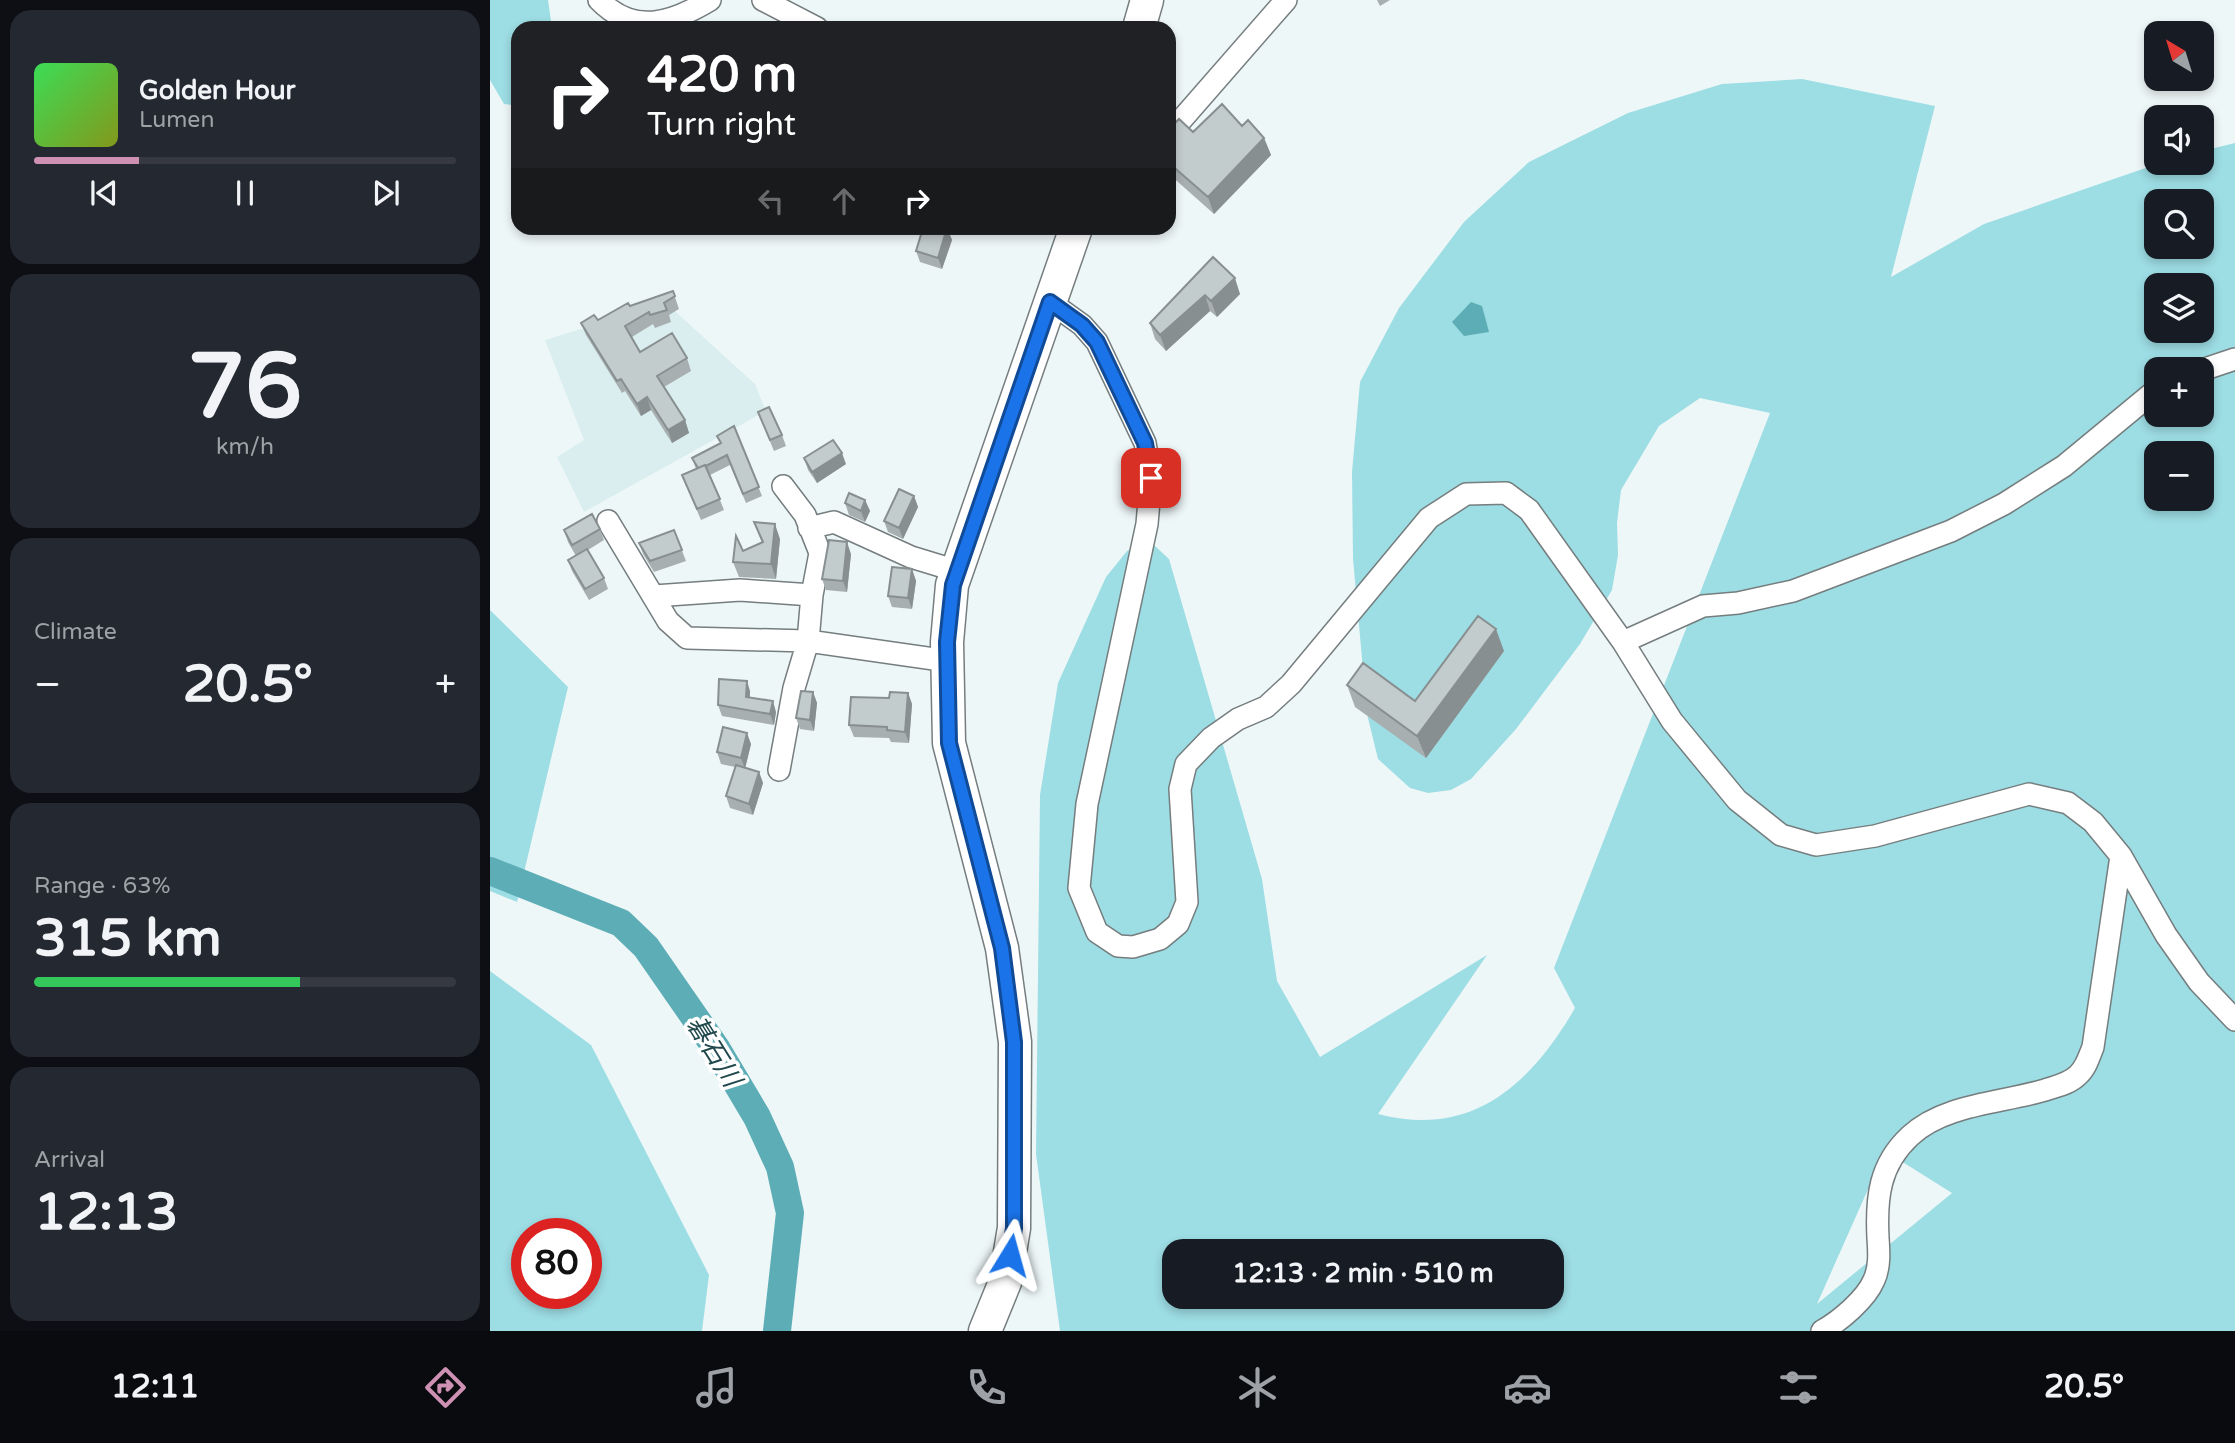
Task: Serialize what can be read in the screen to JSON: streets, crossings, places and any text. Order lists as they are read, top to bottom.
{
  "water": ["碁石川"],
  "north": "top left",
  "page": {
    "map_buttons": ["+", "−"],
    "turn": ["420 m", "Turn right"],
    "song": ["Golden Hour", "Lumen"],
    "tile": [
      ["76", "km/h"],
      "Climate",
      ["Range · 63%", "315 km"],
      ["Arrival", "12:13"]
    ],
    "heat": ["−", "20.5°", "+"],
    "limit": "80",
    "trip": "12:13 · 2 min · 510 m",
    "tabs": ["12:11", "20.5°"]
  }
}
